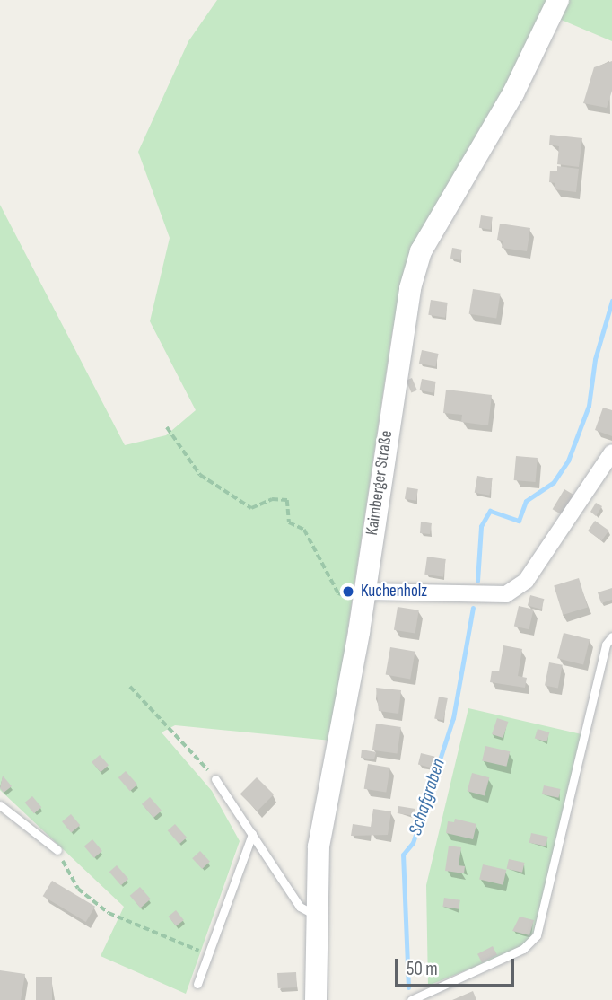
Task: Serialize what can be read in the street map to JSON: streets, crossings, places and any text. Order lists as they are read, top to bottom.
{
  "streets": {
    "main road": ["Kaimberger Straße"]
  },
  "water": ["Schafgraben"],
  "places": ["Kuchenholz"],
  "scale_bar": "50 m"
}
